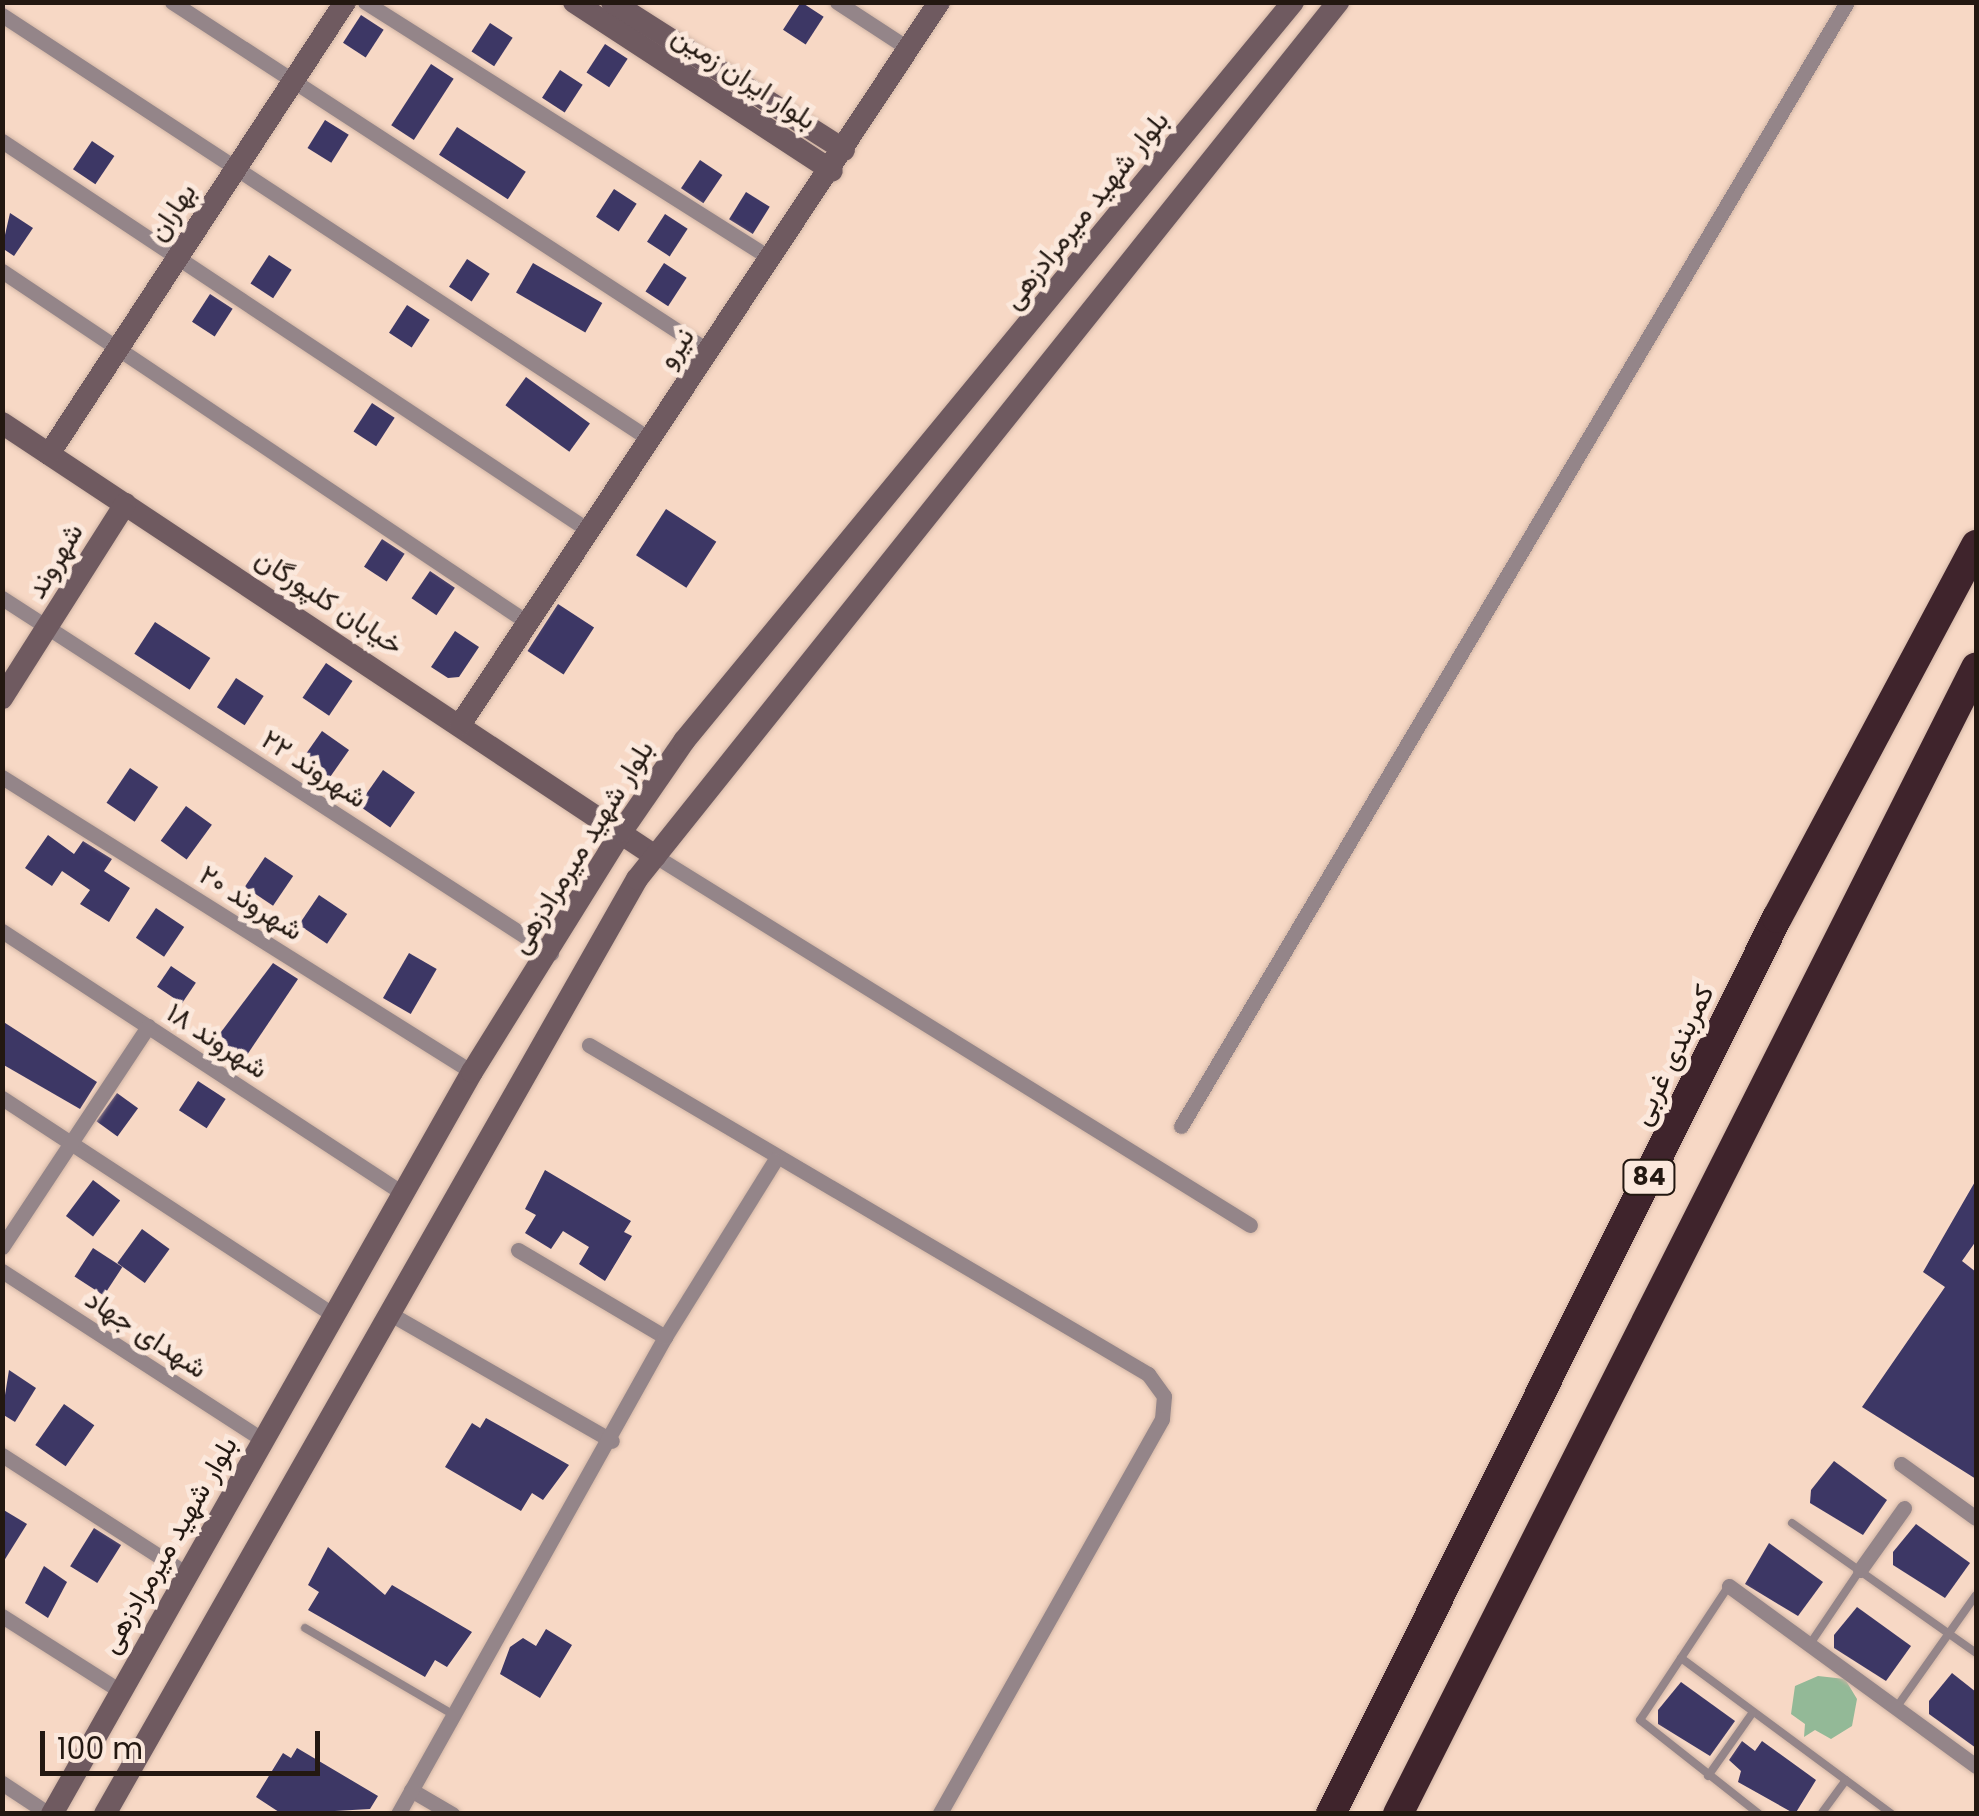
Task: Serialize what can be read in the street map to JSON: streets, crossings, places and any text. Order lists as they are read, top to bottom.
{
  "streets": {
    "highway": ["کمربندی غربی", "84"],
    "main road": [
      "بلوار ایران زمین",
      "بلوار شهید میرمرادزهی",
      "بهاران",
      "نیرو",
      "شهروند",
      "خیابان کلپورگان"
    ],
    "street": [
      "شهروند ۲۲",
      "شهروند ۲۰",
      "شهروند ۱۸",
      "شهدای جهاد"
    ]
  },
  "crossings": [
    ["بلوار ایران زمین", "نیرو"],
    ["بلوار شهید میرمرادزهی", "خیابان کلپورگان"],
    ["بلوار شهید میرمرادزهی", "شهروند ۲۲"],
    ["بلوار شهید میرمرادزهی", "شهروند ۲۰"],
    ["بلوار شهید میرمرادزهی", "شهروند ۱۸"],
    ["بلوار شهید میرمرادزهی", "شهدای جهاد"],
    ["بهاران", "خیابان کلپورگان"],
    ["نیرو", "خیابان کلپورگان"],
    ["شهروند", "خیابان کلپورگان"],
    ["شهروند", "شهروند ۲۲"]
  ],
  "scale_bar": "100 m"
}
